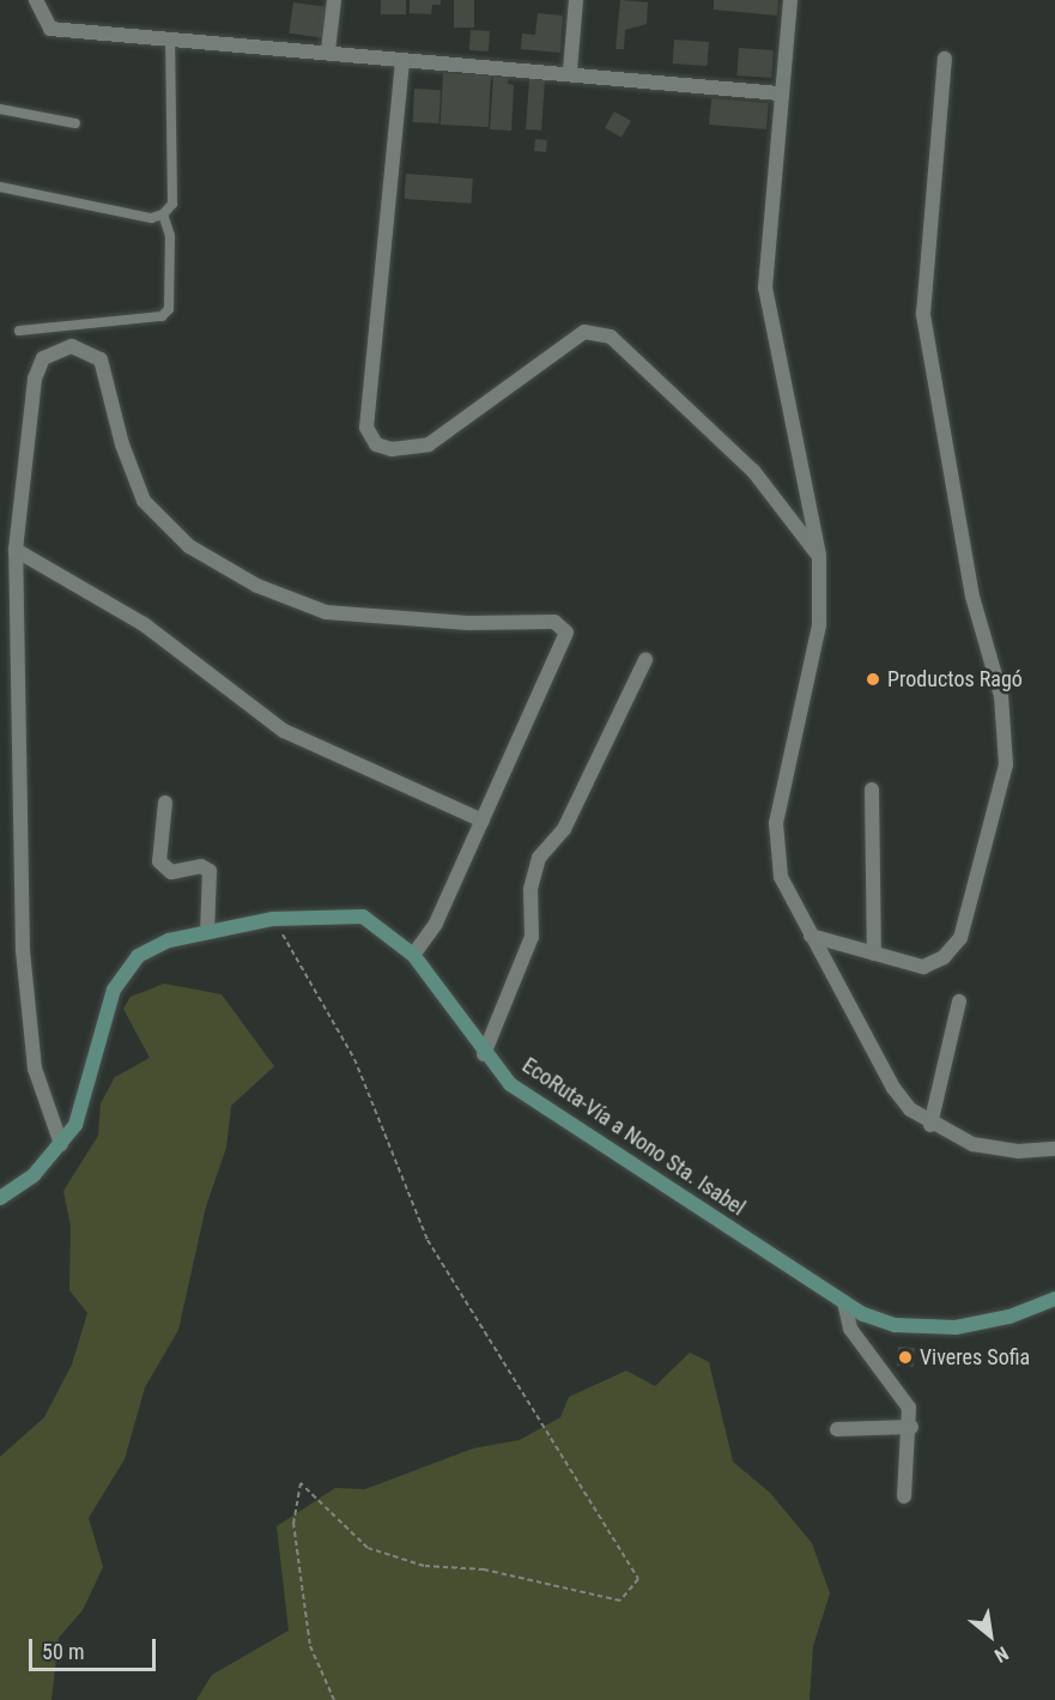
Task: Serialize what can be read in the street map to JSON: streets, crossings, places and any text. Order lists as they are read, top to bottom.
{
  "streets": {
    "main road": ["EcoRuta-Vía a Nono Sta. Isabel"]
  },
  "places": ["Productos Ragó", "Viveres Sofia"],
  "scale_bar": "50 m",
  "north": "bottom right"
}
